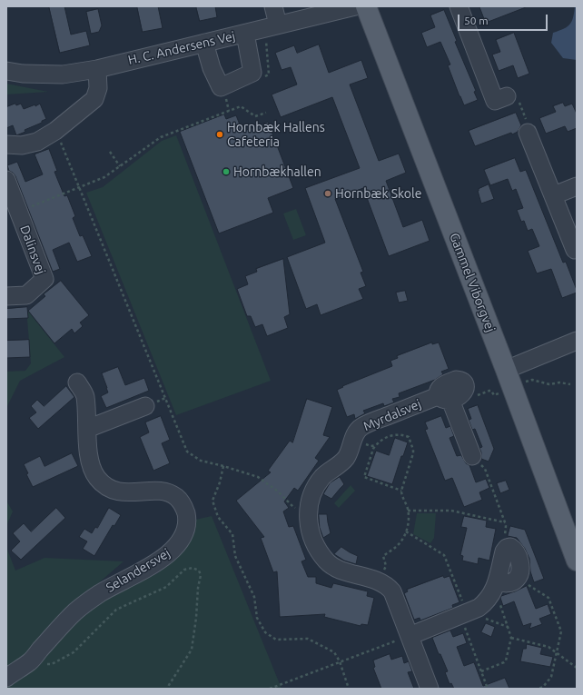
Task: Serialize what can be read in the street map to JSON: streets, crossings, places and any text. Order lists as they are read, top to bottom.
{
  "streets": {
    "main road": ["Gammel Viborgvej"],
    "street": [
      "H. C. Andersens Vej",
      "Dalinsvej",
      "Myrdalsvej",
      "Selandersvej"
    ]
  },
  "places": ["Hornbæk Hallens Cafeteria", "Hornbækhallen", "Hornbæk Skole"],
  "scale_bar": "50 m"
}
